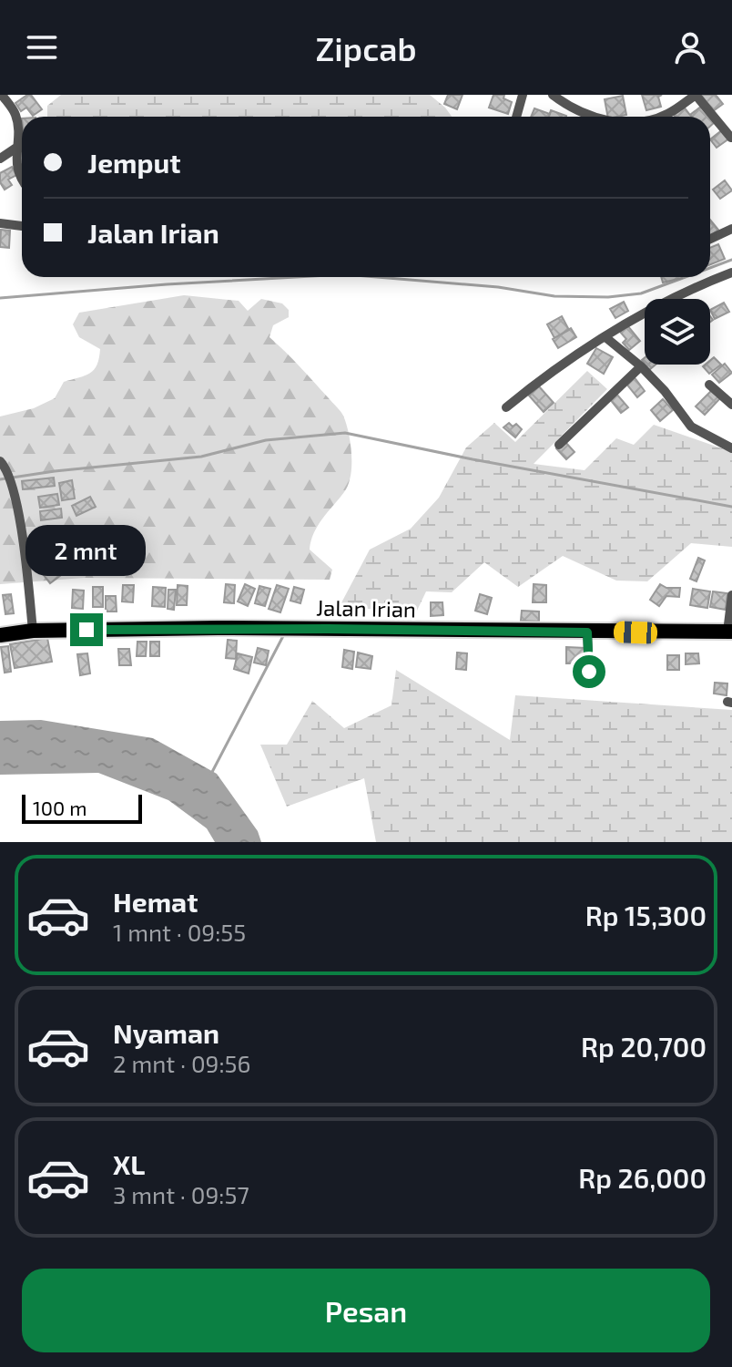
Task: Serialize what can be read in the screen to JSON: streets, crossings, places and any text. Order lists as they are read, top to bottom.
{
  "streets": {
    "main road": ["Jalan Irian"]
  },
  "scale_bar": "100 m",
  "page": {
    "header": "Zipcab",
    "banner": ["Jemput", "Jalan Irian"],
    "bubble": "2 mnt",
    "scale": "100 m",
    "list": [
      {
        "name": "Hemat",
        "note": "1 mnt · 09:55",
        "value": "Rp 15,300"
      },
      {
        "name": "Nyaman",
        "note": "2 mnt · 09:56",
        "value": "Rp 20,700"
      },
      {
        "name": "XL",
        "note": "3 mnt · 09:57",
        "value": "Rp 26,000"
      }
    ],
    "buttons": "Pesan"
  }
}
